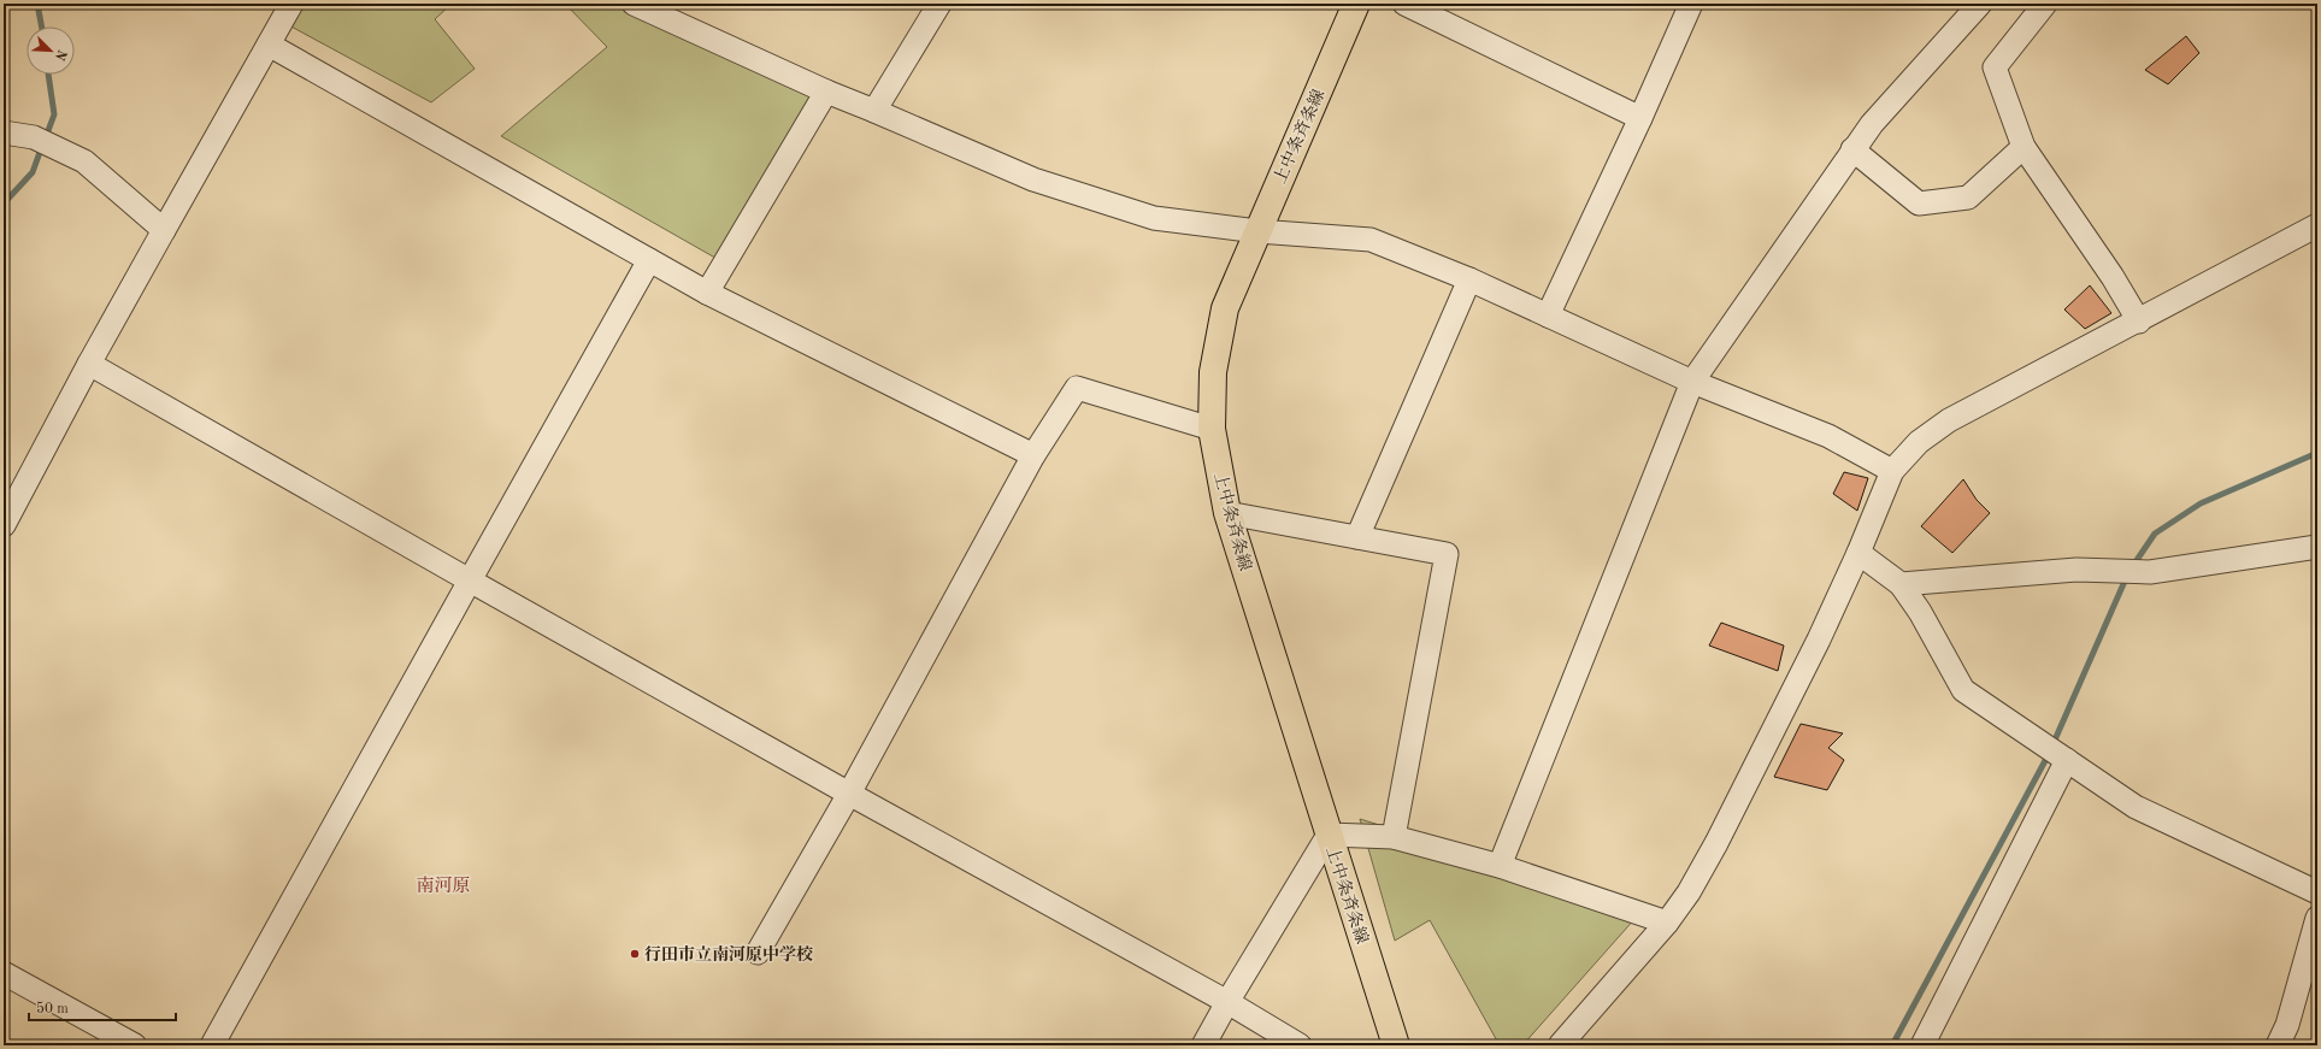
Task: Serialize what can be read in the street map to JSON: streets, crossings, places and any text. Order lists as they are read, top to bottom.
{
  "streets": {
    "main road": ["上中条斉条線"]
  },
  "districts": ["南河原"],
  "places": ["行田市立南河原中学校"],
  "scale_bar": "50 m",
  "north": "bottom right"
}
